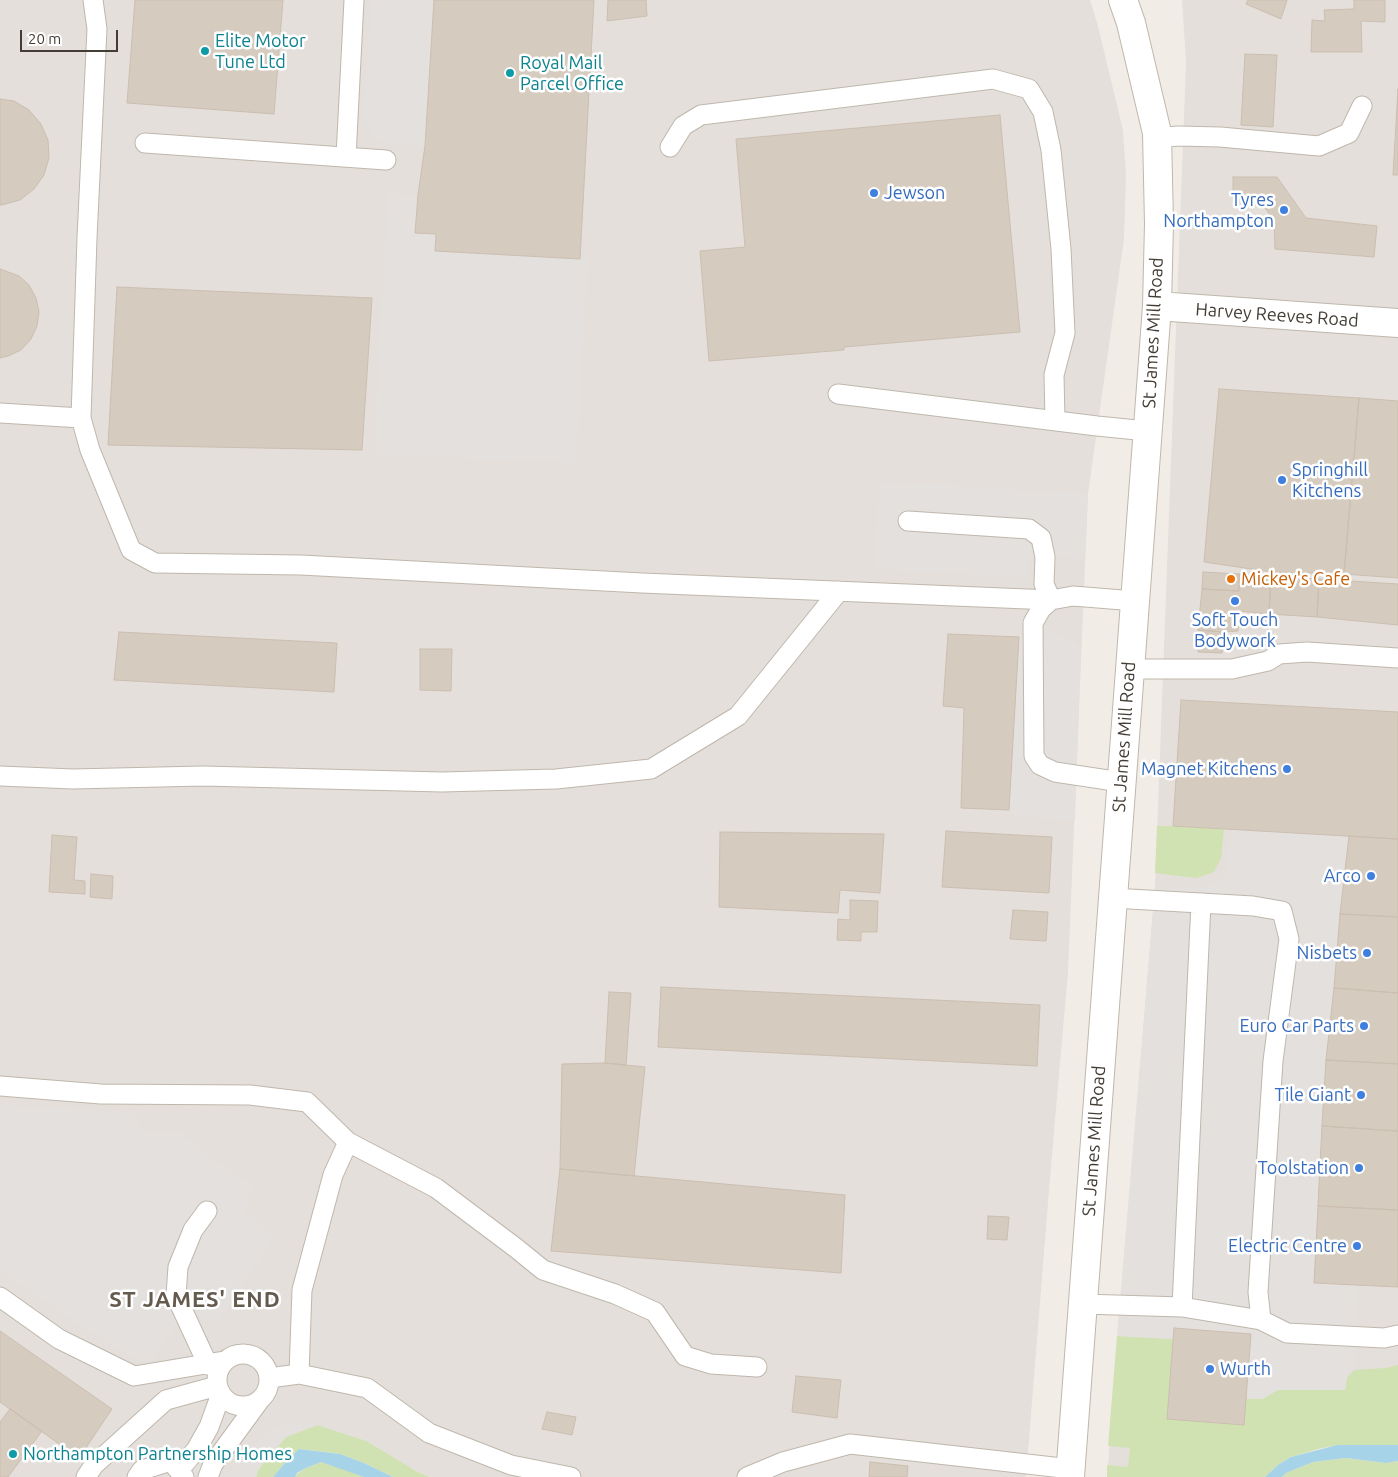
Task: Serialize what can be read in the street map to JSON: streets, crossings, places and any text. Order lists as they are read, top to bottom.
{
  "streets": {
    "street": ["Harvey Reeves Road", "St James Mill Road"]
  },
  "crossings": [
    ["Harvey Reeves Road", "St James Mill Road"]
  ],
  "districts": ["ST JAMES' END"],
  "places": [
    "Elite Motor Tune Ltd",
    "Royal Mail Parcel Office",
    "Jewson",
    "Tyres Northampton",
    "Springhill Kitchens",
    "Mickey's Cafe",
    "Soft Touch Bodywork",
    "Magnet Kitchens",
    "Arco",
    "Nisbets",
    "Euro Car Parts",
    "Tile Giant",
    "Toolstation",
    "Electric Centre",
    "Wurth",
    "Northampton Partnership Homes"
  ],
  "scale_bar": "20 m"
}
